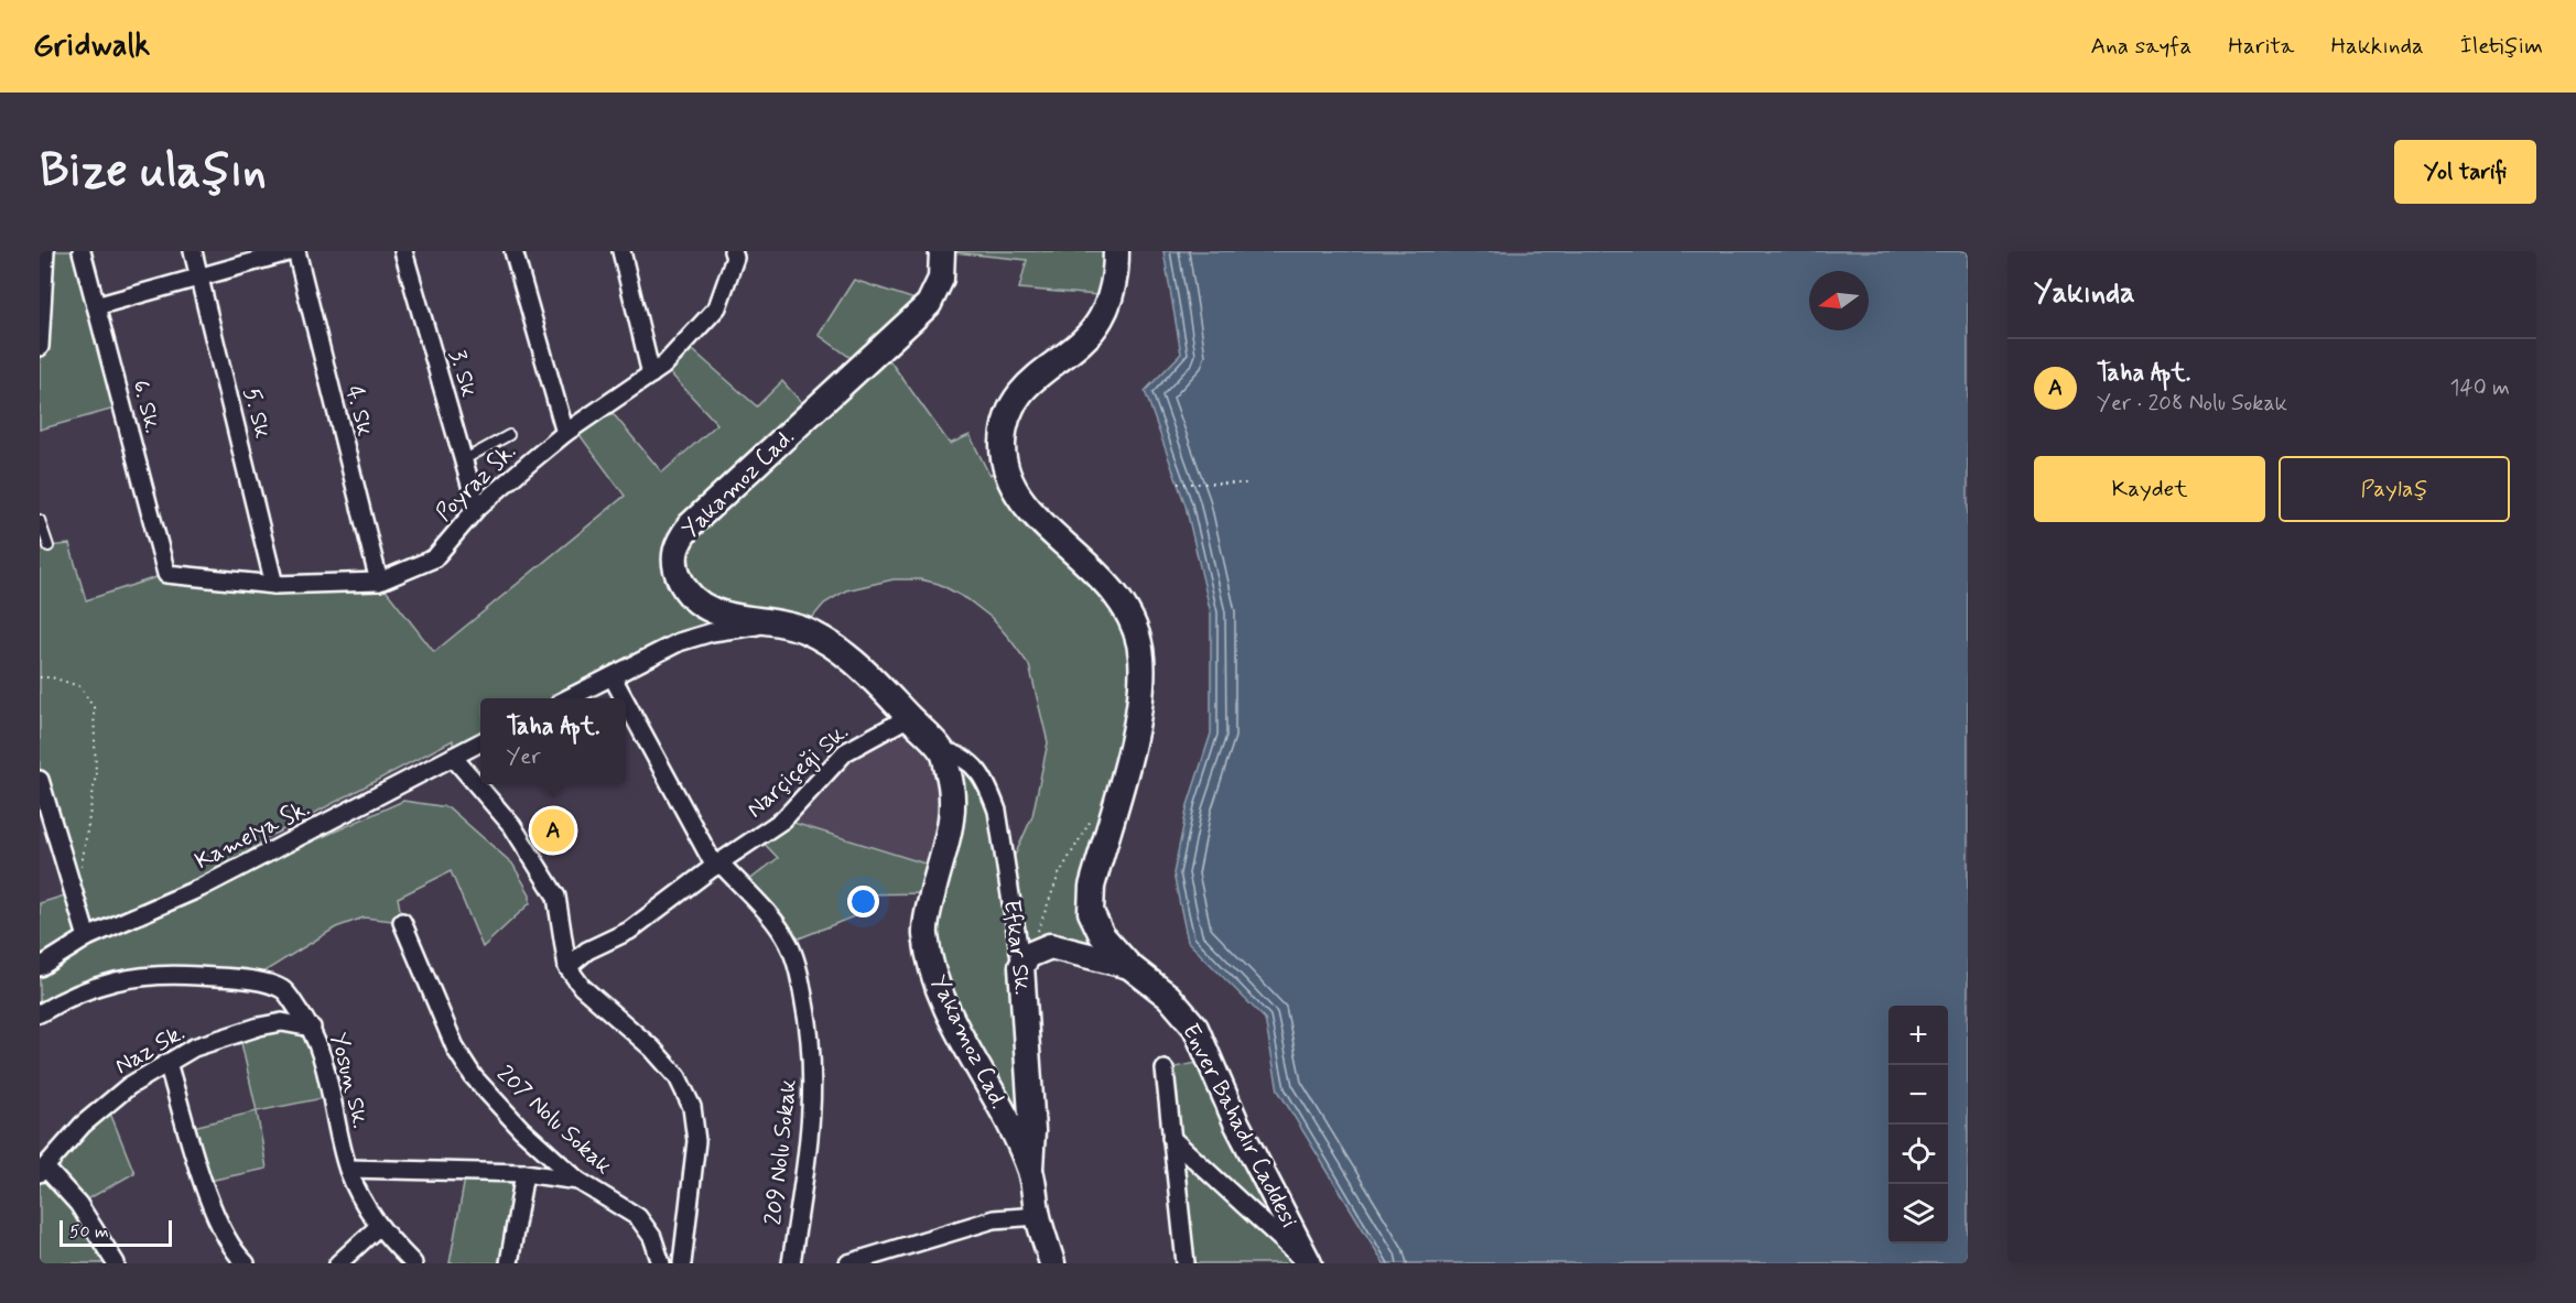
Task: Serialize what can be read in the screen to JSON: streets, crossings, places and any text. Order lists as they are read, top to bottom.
{
  "streets": {
    "street": [
      "3. Sk",
      "6. Sk.",
      "4. Sk",
      "5. Sk",
      "Poyraz Sk.",
      "Yakamoz Cad.",
      "Narçiçeği Sk.",
      "Kamelya Sk.",
      "Efkar Sk.",
      "Naz Sk.",
      "Yosun Sk.",
      "207 Nolu Sokak",
      "Enver Bahadır Caddesi",
      "209 Nolu Sokak"
    ]
  },
  "crossings": [
    ["3. Sk", "Poyraz Sk."],
    ["6. Sk.", "Poyraz Sk."],
    ["4. Sk", "Poyraz Sk."],
    ["5. Sk", "Poyraz Sk."],
    ["Yakamoz Cad.", "Narçiçeği Sk."],
    ["Yakamoz Cad.", "Efkar Sk."],
    ["Narçiçeği Sk.", "209 Nolu Sokak"],
    ["Naz Sk.", "Yosun Sk."]
  ],
  "scale_bar": "50 m",
  "north": "left",
  "page": {
    "header": "Gridwalk",
    "nav": [
      "Ana sayfa",
      "Harita",
      "Hakkında",
      "İletişim"
    ],
    "buttons": [
      "Yol tarifi",
      ["Kaydet", "Paylaş"]
    ],
    "title": "Bize ulaşın",
    "heading": "Yakında",
    "list": [
      {
        "mark": "A",
        "name": "Taha Apt.",
        "note": "Yer · 208 Nolu Sokak",
        "value": "140 m"
      }
    ],
    "popup": ["Taha Apt.", "Yer"],
    "pins": "A",
    "map_buttons": ["+", "−"],
    "scale": "50 m"
  }
}
